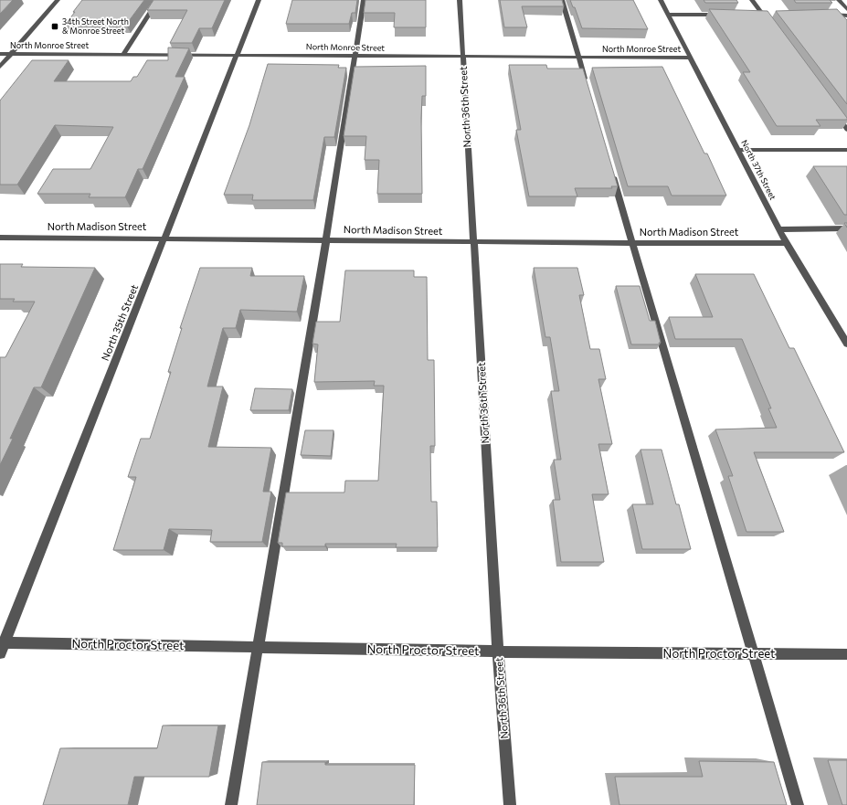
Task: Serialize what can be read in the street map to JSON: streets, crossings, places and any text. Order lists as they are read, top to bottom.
{
  "streets": {
    "street": [
      "North Monroe Street",
      "North 36th Street",
      "North 37th Street",
      "North Madison Street",
      "North 35th Street",
      "North Proctor Street"
    ]
  },
  "crossings": [
    ["North Monroe Street", "North 36th Street"],
    ["North Monroe Street", "North 37th Street"],
    ["North Monroe Street", "North 35th Street"],
    ["North 36th Street", "North Madison Street"],
    ["North 36th Street", "North Proctor Street"],
    ["North 37th Street", "North Madison Street"],
    ["North Madison Street", "North 35th Street"],
    ["North 35th Street", "North Proctor Street"]
  ],
  "places": {
    "transit": ["34th Street North & Monroe Street"]
  }
}
